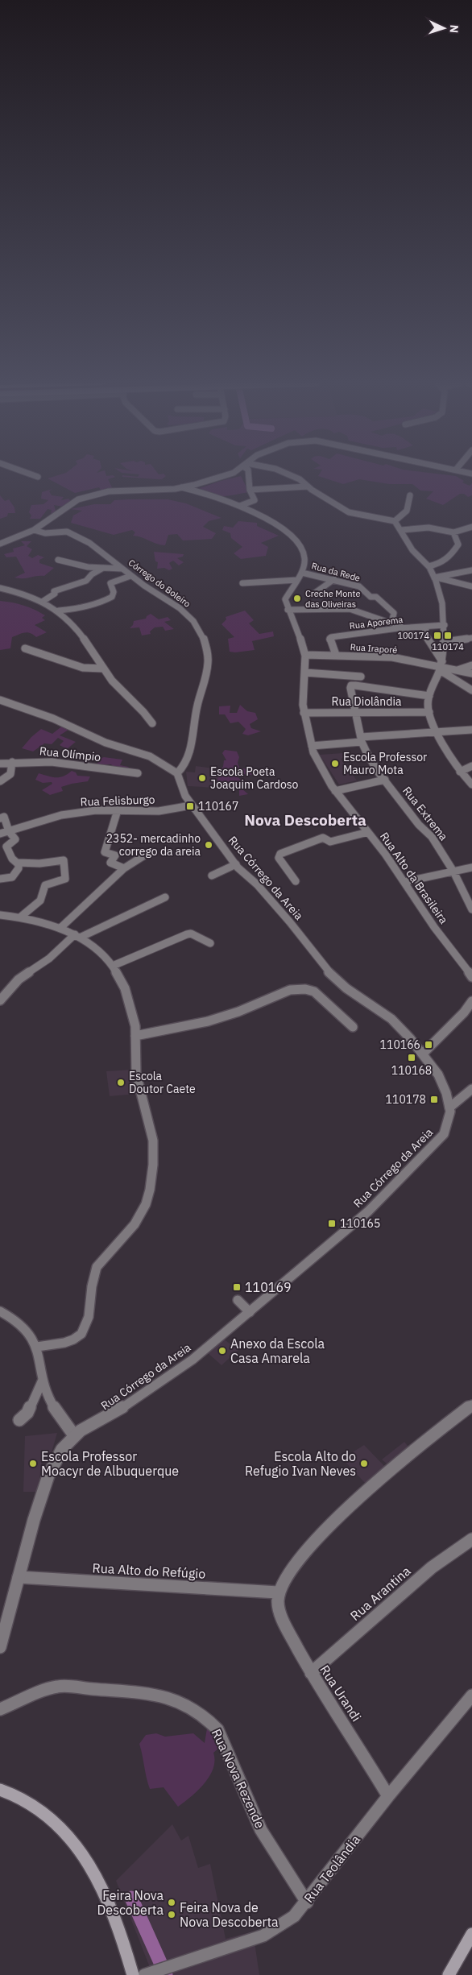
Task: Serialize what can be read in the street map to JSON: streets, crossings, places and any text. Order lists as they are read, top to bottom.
{
  "streets": {
    "street": [
      "Rua da Rede",
      "Córrego do Boleiro",
      "Rua Aporema",
      "Rua Iraporé",
      "Rua Diolândia",
      "Rua Olímpio",
      "Rua Felisburgo",
      "Rua Extrema",
      "Rua Córrego da Areia",
      "Rua Alto da Brasileira",
      "Rua Alto do Refúgio",
      "Rua Arantina",
      "Rua Urandi",
      "Rua Nova Rezende",
      "Rua Teolândia"
    ]
  },
  "crossings": [
    ["Córrego do Boleiro", "Rua Córrego da Areia"],
    ["Rua Aporema", "Rua Iraporé"],
    ["Rua Iraporé", "Rua Alto da Brasileira"],
    ["Rua Diolândia", "Rua Extrema"],
    ["Rua Diolândia", "Rua Alto da Brasileira"],
    ["Rua Felisburgo", "Rua Córrego da Areia"],
    ["Rua Córrego da Areia", "Rua Alto do Refúgio"],
    ["Rua Alto do Refúgio", "Rua Urandi"],
    ["Rua Arantina", "Rua Urandi"],
    ["Rua Urandi", "Rua Teolândia"],
    ["Rua Nova Rezende", "Rua Teolândia"]
  ],
  "districts": ["Nova Descoberta"],
  "places": {
    "other": [
      "Creche Monte das Oliveiras",
      "Escola Professor Mauro Mota",
      "Escola Poeta Joaquim Cardoso",
      "2352- mercadinho corrego da areia",
      "Escola Doutor Caete",
      "Anexo da Escola Casa Amarela",
      "Escola Professor Moacyr de Albuquerque",
      "Escola Alto do Refugio Ivan Neves",
      "Feira Nova Descoberta",
      "Feira Nova de Nova Descoberta"
    ],
    "transit": [
      "100174",
      "110174",
      "110167",
      "110166",
      "110168",
      "110178",
      "110165",
      "110169"
    ]
  },
  "north": "right"
}
